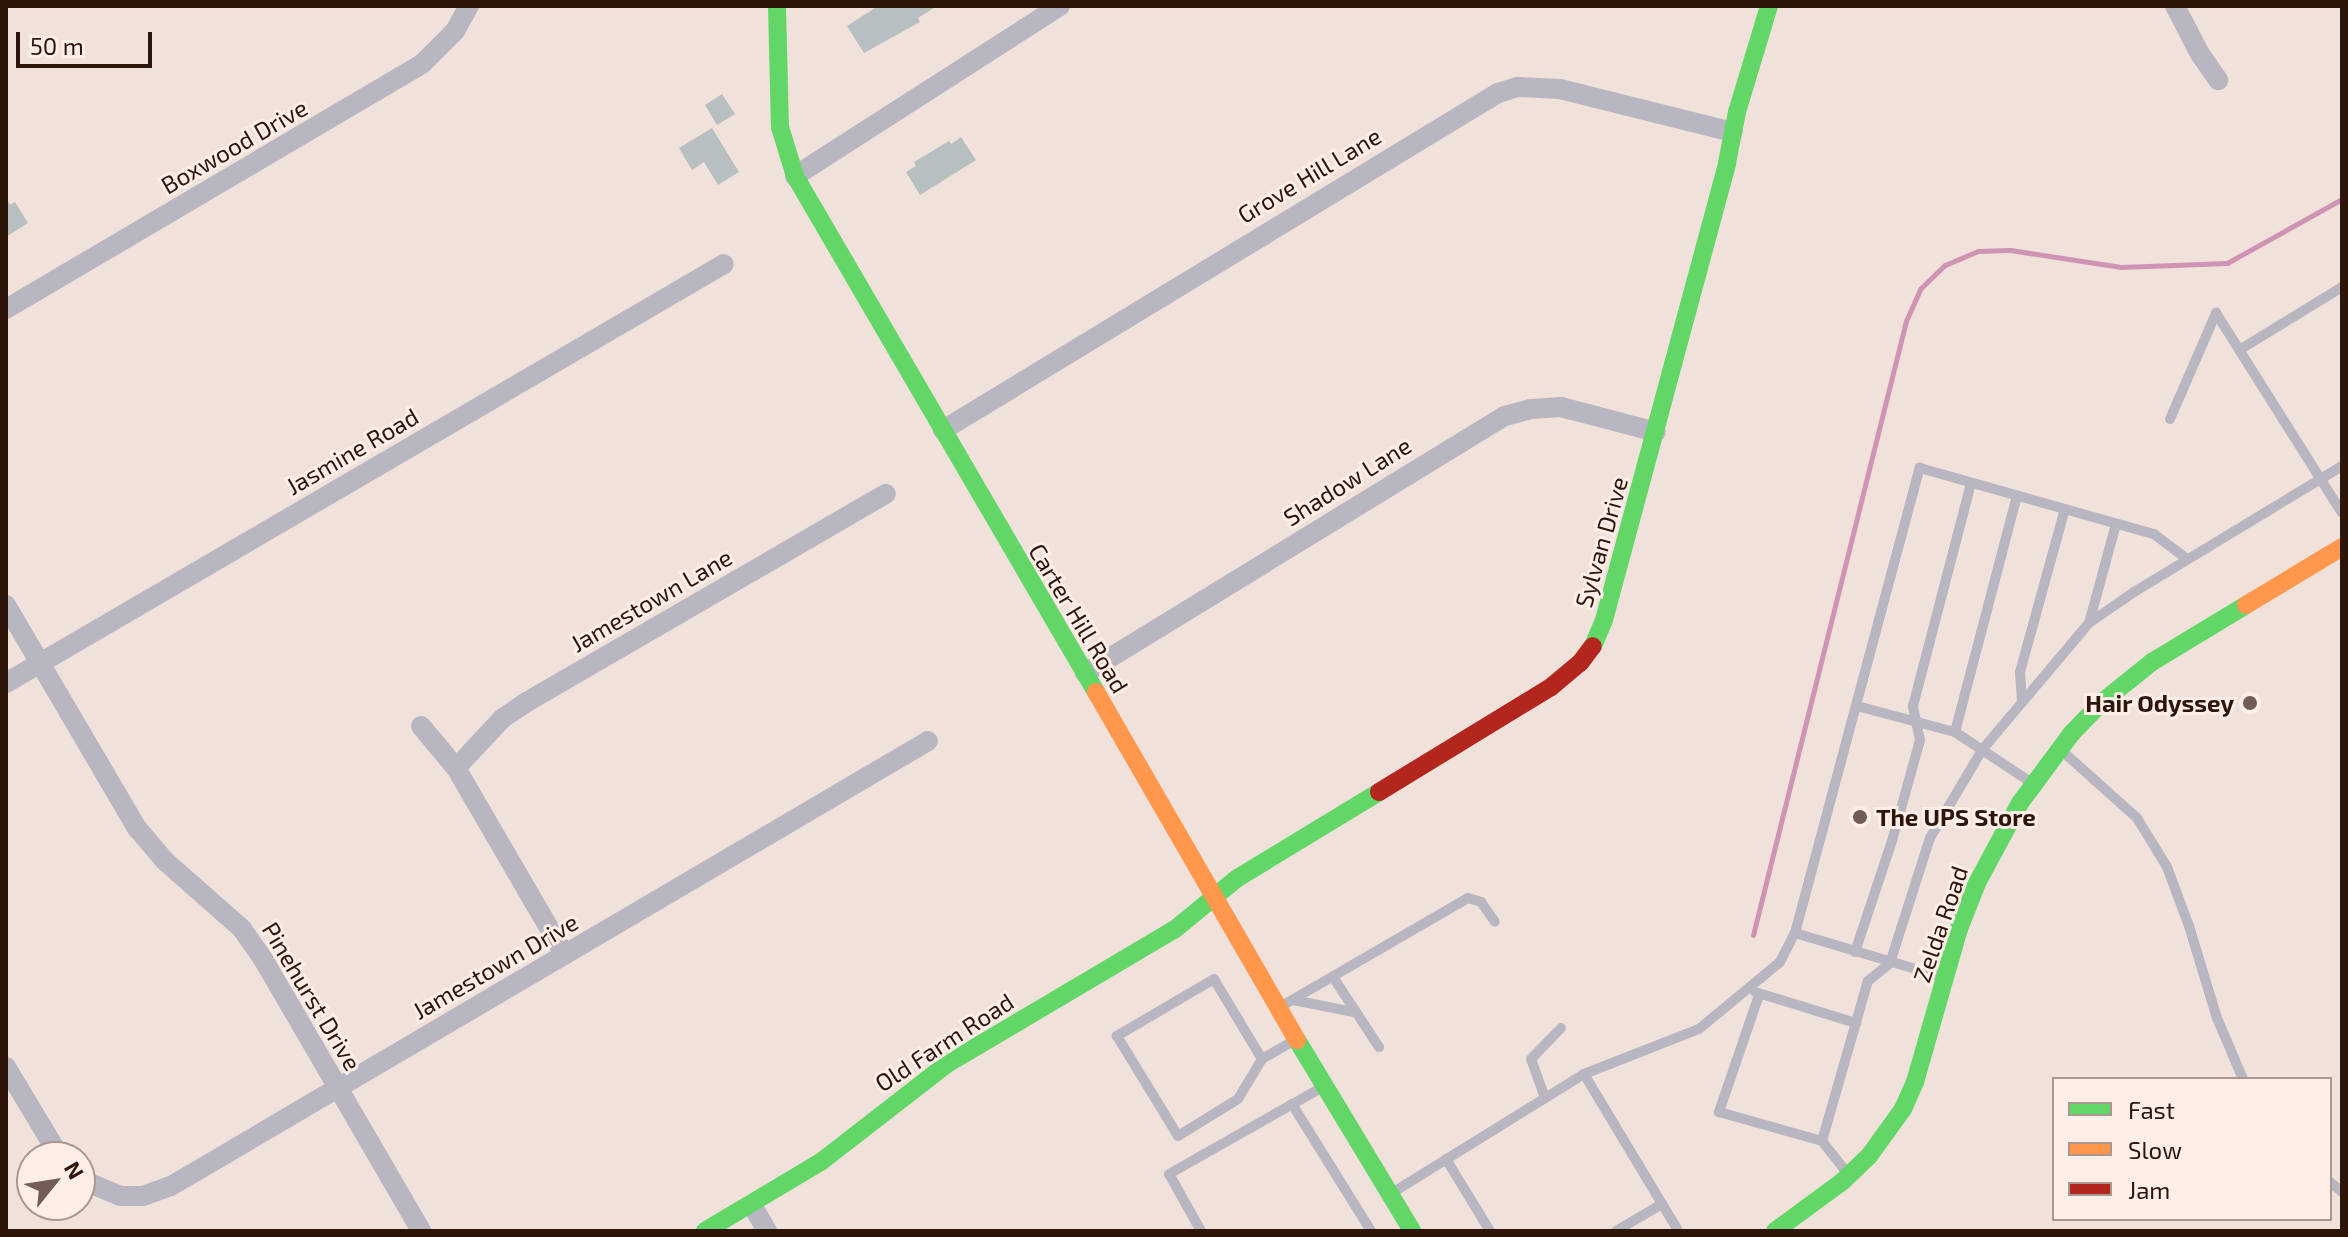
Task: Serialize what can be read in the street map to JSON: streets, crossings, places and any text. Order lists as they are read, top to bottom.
{
  "streets": {
    "main road": [
      "Sylvan Drive",
      "Carter Hill Road",
      "Zelda Road",
      "Old Farm Road"
    ],
    "street": [
      "Boxwood Drive",
      "Grove Hill Lane",
      "Jasmine Road",
      "Shadow Lane",
      "Jamestown Lane",
      "Jamestown Drive",
      "Pinehurst Drive"
    ]
  },
  "crossings": [
    ["Grove Hill Lane", "Sylvan Drive"],
    ["Grove Hill Lane", "Carter Hill Road"],
    ["Jasmine Road", "Pinehurst Drive"],
    ["Shadow Lane", "Sylvan Drive"],
    ["Shadow Lane", "Carter Hill Road"],
    ["Sylvan Drive", "Carter Hill Road"],
    ["Sylvan Drive", "Old Farm Road"],
    ["Carter Hill Road", "Old Farm Road"],
    ["Jamestown Drive", "Pinehurst Drive"]
  ],
  "places": ["Hair Odyssey", "The UPS Store"],
  "legend": ["Fast", "Slow", "Jam"],
  "scale_bar": "50 m",
  "north": "top right"
}
